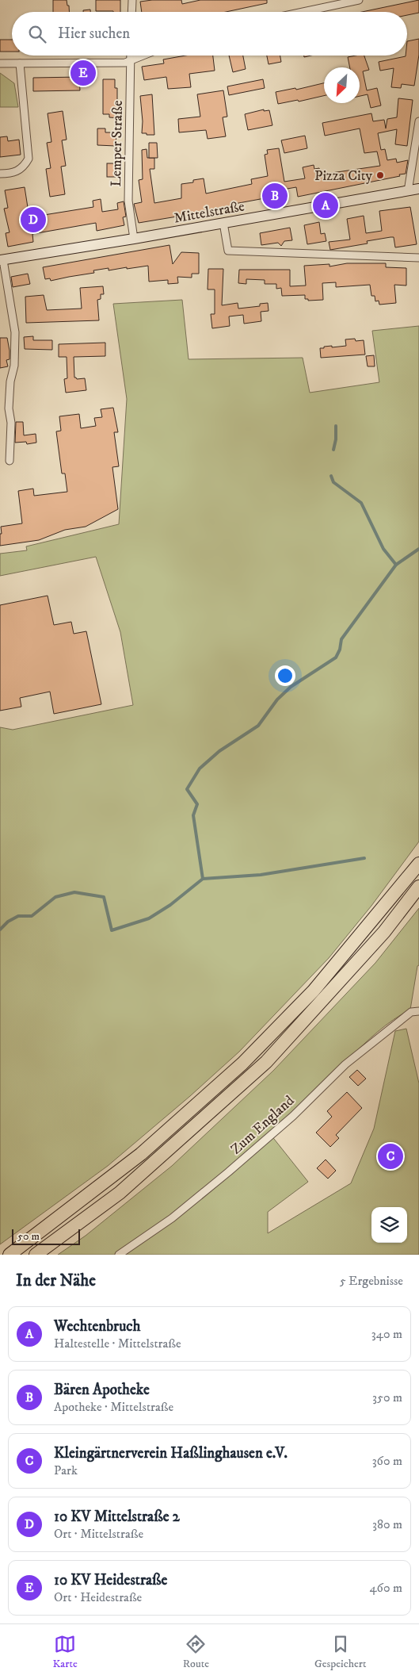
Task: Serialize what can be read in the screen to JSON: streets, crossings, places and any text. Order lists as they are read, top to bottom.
{
  "streets": {
    "main road": ["Mittelstraße"],
    "street": ["Lemper Straße", "Zum England"]
  },
  "crossings": [
    ["Lemper Straße", "Mittelstraße"]
  ],
  "places": ["Pizza City"],
  "scale_bar": "50 m",
  "north": "bottom left",
  "page": {
    "search": "Hier suchen",
    "pins": [
      "E",
      "B",
      "A",
      "D",
      "C"
    ],
    "scale": "50 m",
    "heading": ["In der Nähe", "5 Ergebnisse"],
    "list": [
      {
        "mark": "A",
        "name": "Wechtenbruch",
        "note": "Haltestelle · Mittelstraße",
        "value": "340 m"
      },
      {
        "mark": "B",
        "name": "Bären Apotheke",
        "note": "Apotheke · Mittelstraße",
        "value": "350 m"
      },
      {
        "mark": "C",
        "name": "Kleingärtnerverein Haßlinghausen e.V.",
        "note": "Park",
        "value": "360 m"
      },
      {
        "mark": "D",
        "name": "10 KV Mittelstraße 2",
        "note": "Ort · Mittelstraße",
        "value": "380 m"
      },
      {
        "mark": "E",
        "name": "10 KV Heidestraße",
        "note": "Ort · Heidestraße",
        "value": "460 m"
      }
    ],
    "nav": ["Karte", "Route", "Gespeichert"]
  }
}
